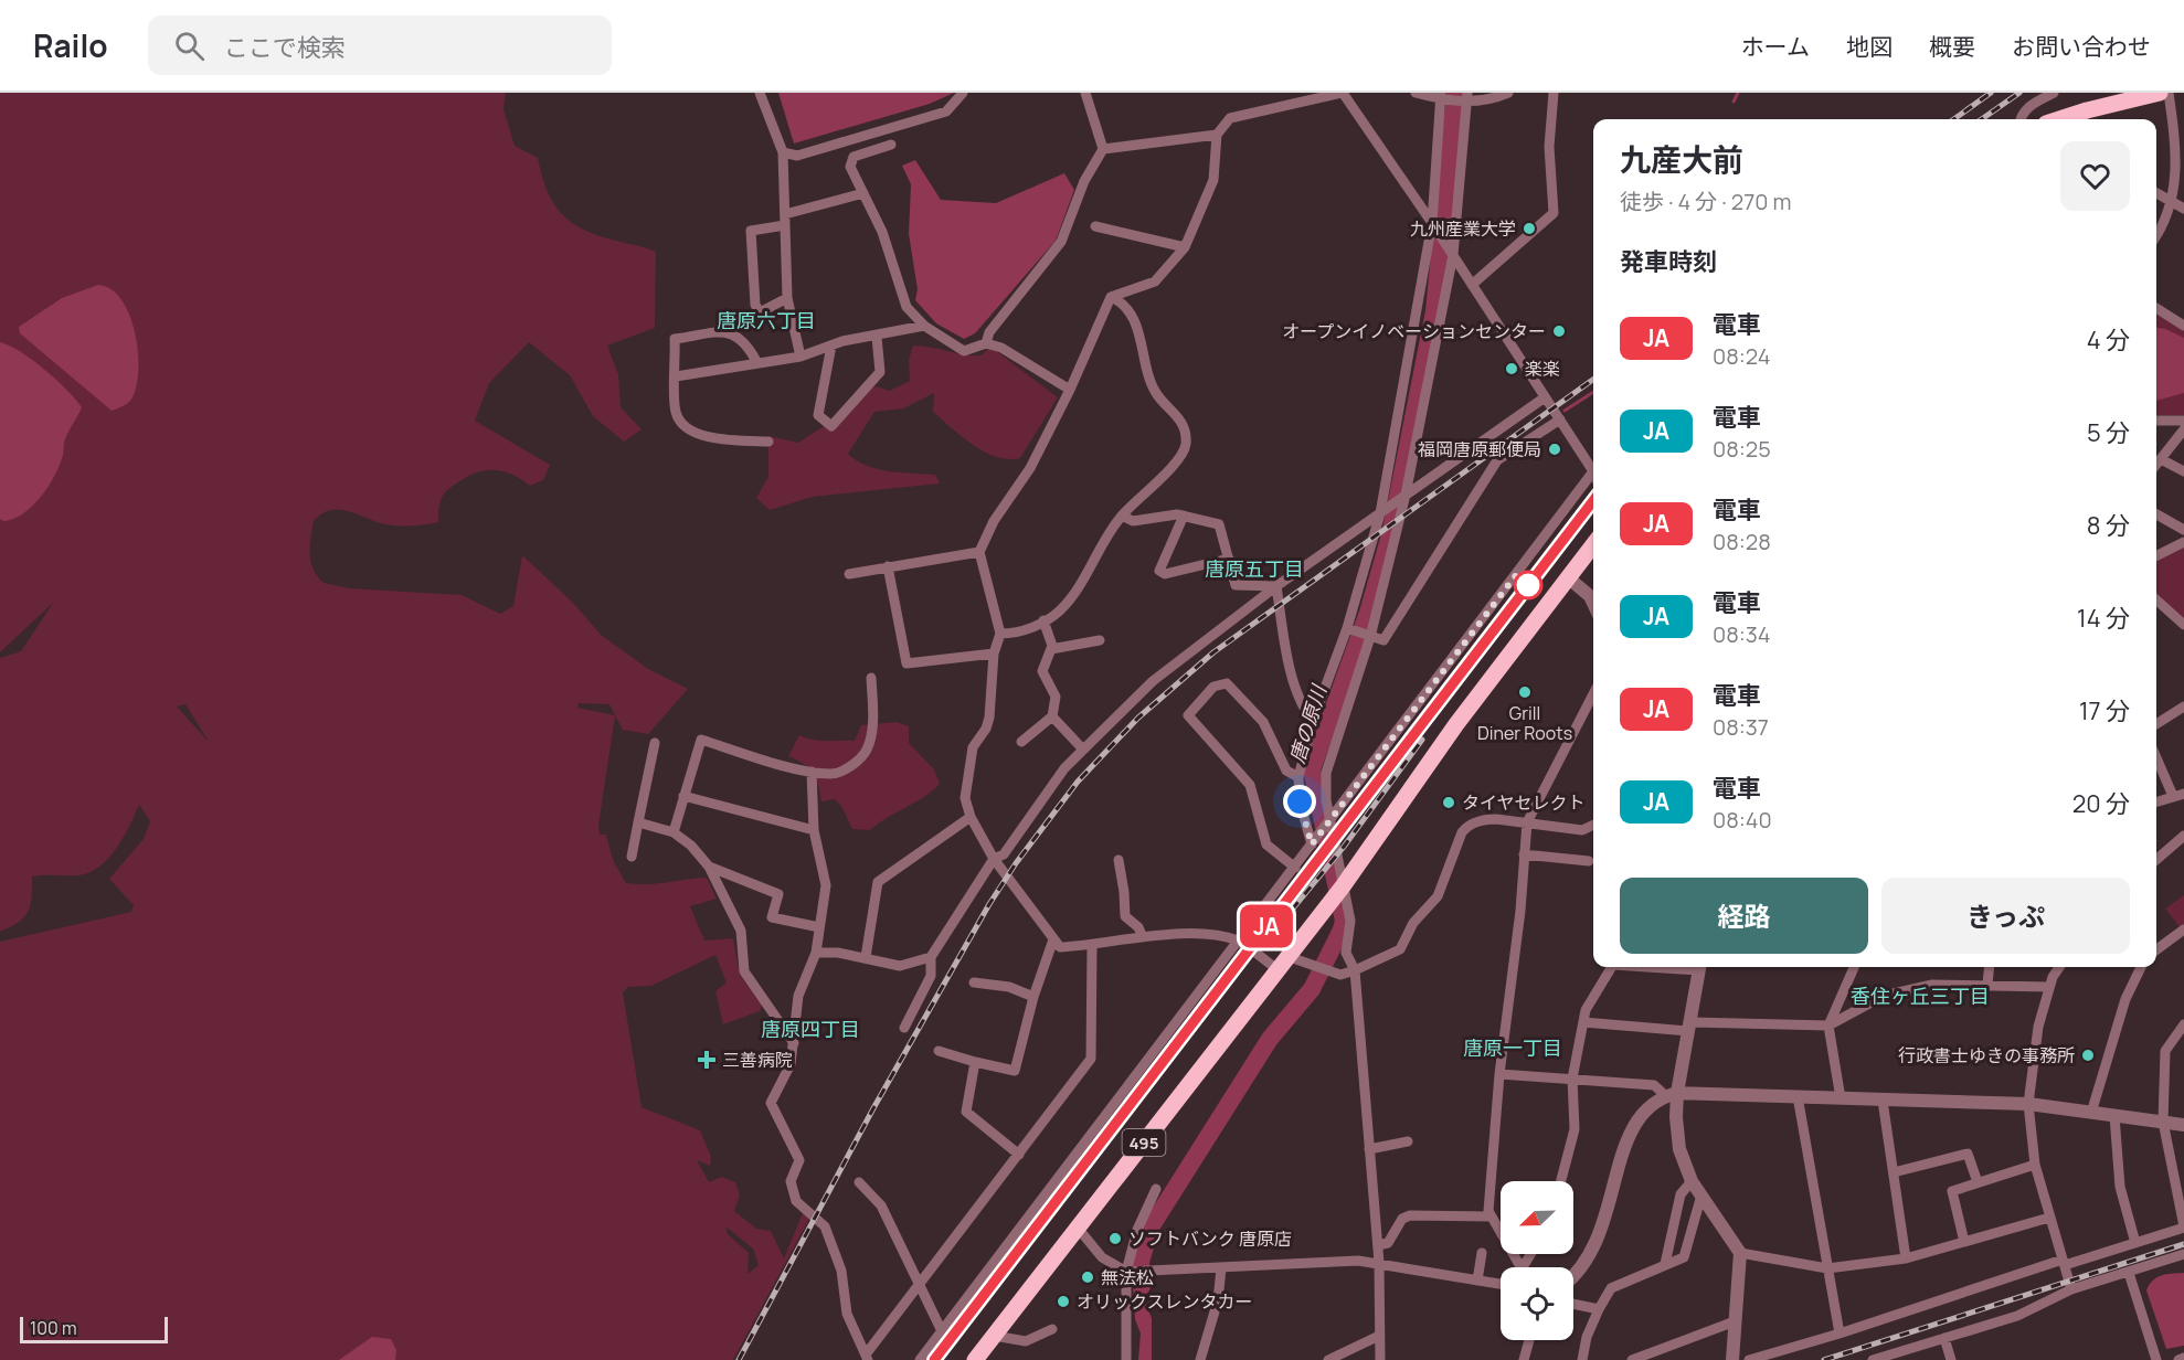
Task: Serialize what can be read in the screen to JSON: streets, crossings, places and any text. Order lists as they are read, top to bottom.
{
  "streets": {
    "highway": ["495"]
  },
  "districts": [
    "唐原六丁目",
    "唐原五丁目",
    "香住ヶ丘三丁目",
    "唐原四丁目",
    "唐原一丁目"
  ],
  "water": ["唐の原川"],
  "places": {
    "other": [
      "九州産業大学",
      "オープンイノベーションセンター",
      "楽楽",
      "福岡唐原郵便局",
      "Grill Diner Roots",
      "タイヤセレクト",
      "行政書士ゆきの事務所",
      "ソフトバンク 唐原店",
      "無法松",
      "オリックスレンタカー"
    ],
    "health": ["三善病院"]
  },
  "scale_bar": "100 m",
  "north": "bottom left",
  "page": {
    "header": "Railo",
    "search": "ここで検索",
    "nav": [
      "ホーム",
      "地図",
      "概要",
      "お問い合わせ"
    ],
    "on_map": "JA",
    "heading": [
      ["九産大前", "徒歩 · 4 分 · 270 m"],
      "発車時刻"
    ],
    "list": [
      {
        "mark": "JA",
        "name": "電車",
        "note": "08:24",
        "value": "4 分"
      },
      {
        "mark": "JA",
        "name": "電車",
        "note": "08:25",
        "value": "5 分"
      },
      {
        "mark": "JA",
        "name": "電車",
        "note": "08:28",
        "value": "8 分"
      },
      {
        "mark": "JA",
        "name": "電車",
        "note": "08:34",
        "value": "14 分"
      },
      {
        "mark": "JA",
        "name": "電車",
        "note": "08:37",
        "value": "17 分"
      },
      {
        "mark": "JA",
        "name": "電車",
        "note": "08:40",
        "value": "20 分"
      }
    ],
    "buttons": ["経路", "きっぷ"],
    "scale": "100 m"
  }
}
